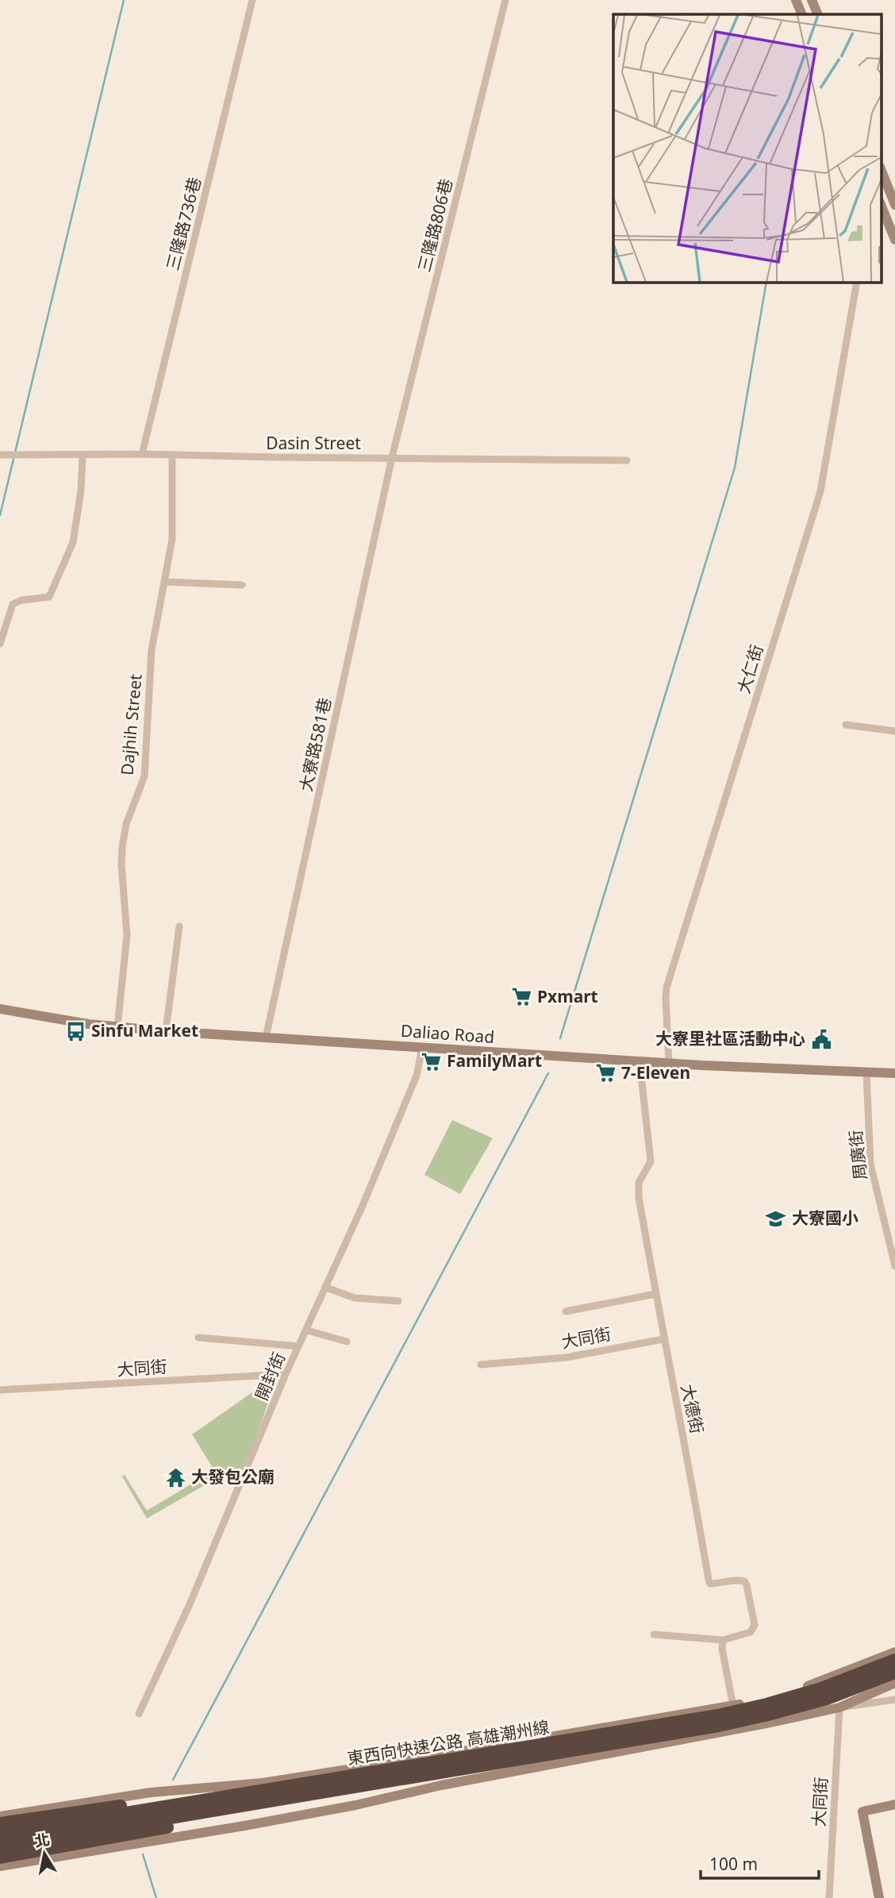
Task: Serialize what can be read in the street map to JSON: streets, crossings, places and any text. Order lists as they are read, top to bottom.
{
  "streets": {
    "highway": ["東西向快速公路 高雄潮州線"],
    "main road": ["Daliao Road"],
    "street": [
      "三隆路736巷",
      "三隆路806巷",
      "Dasin Street",
      "大仁街",
      "Dajhih Street",
      "大寮路581巷",
      "周廣街",
      "大同街",
      "開封街",
      "大德街"
    ]
  },
  "crossings": [
    ["三隆路736巷", "Dasin Street"],
    ["三隆路806巷", "Dasin Street"],
    ["三隆路806巷", "大寮路581巷"],
    ["Dasin Street", "Dajhih Street"],
    ["Dasin Street", "大寮路581巷"],
    ["大仁街", "Daliao Road"],
    ["Dajhih Street", "Daliao Road"],
    ["大寮路581巷", "Daliao Road"],
    ["Daliao Road", "周廣街"],
    ["Daliao Road", "開封街"],
    ["Daliao Road", "大德街"],
    ["大同街", "開封街"],
    ["大同街", "大德街"]
  ],
  "places": {
    "supermarket": ["Pxmart", "FamilyMart", "7-Eleven"],
    "bus stop": ["Sinfu Market"],
    "public building": ["大寮里社區活動中心"],
    "school or university": ["大寮國小"],
    "temple": ["大發包公廟"]
  },
  "scale_bar": "100 m",
  "north": "top"
}
